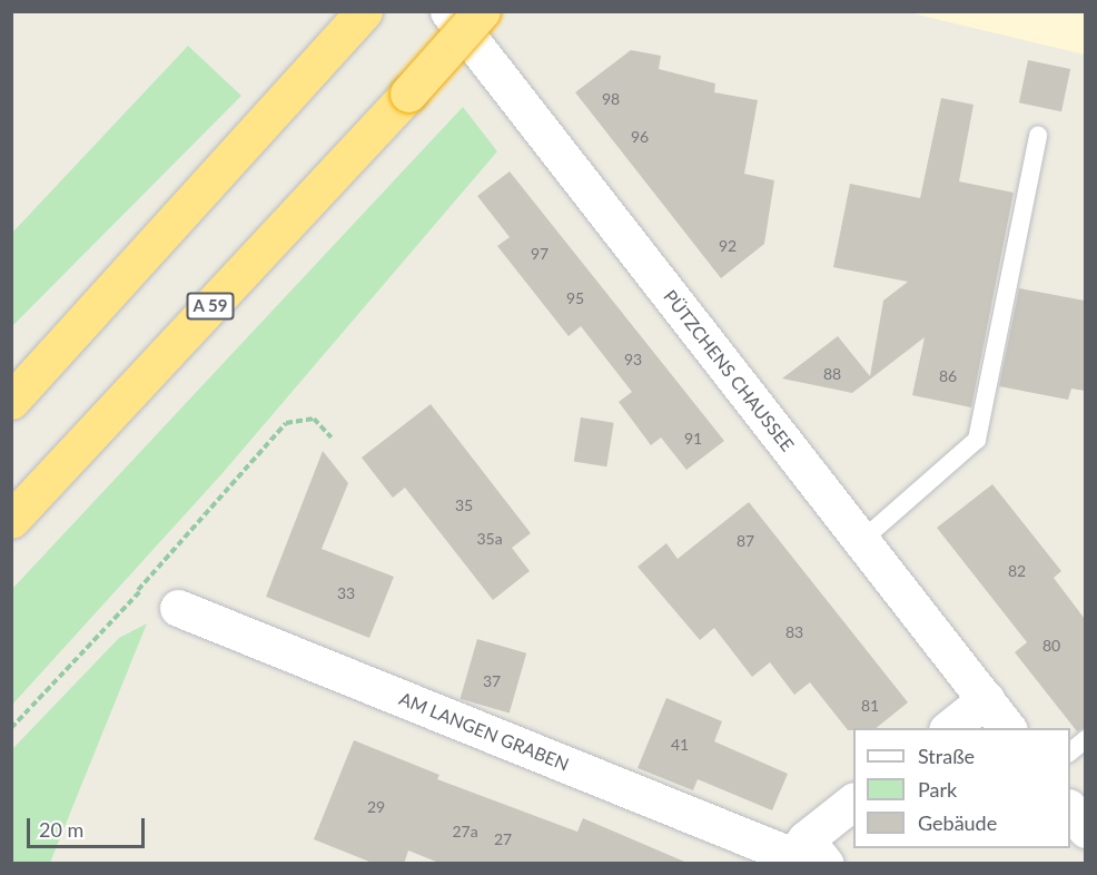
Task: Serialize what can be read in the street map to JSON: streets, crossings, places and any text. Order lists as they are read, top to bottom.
{
  "streets": {
    "highway": ["A 59"],
    "street": ["PÜTZCHENS CHAUSSEE", "AM LANGEN GRABEN"]
  },
  "house_numbers": [
    "98",
    "96",
    "92",
    "97",
    "95",
    "93",
    "88",
    "86",
    "91",
    "35",
    "35a",
    "87",
    "82",
    "33",
    "83",
    "80",
    "37",
    "81",
    "41",
    "29",
    "27a",
    "27"
  ],
  "legend": ["Straße", "Park", "Gebäude"],
  "scale_bar": "20 m"
}
